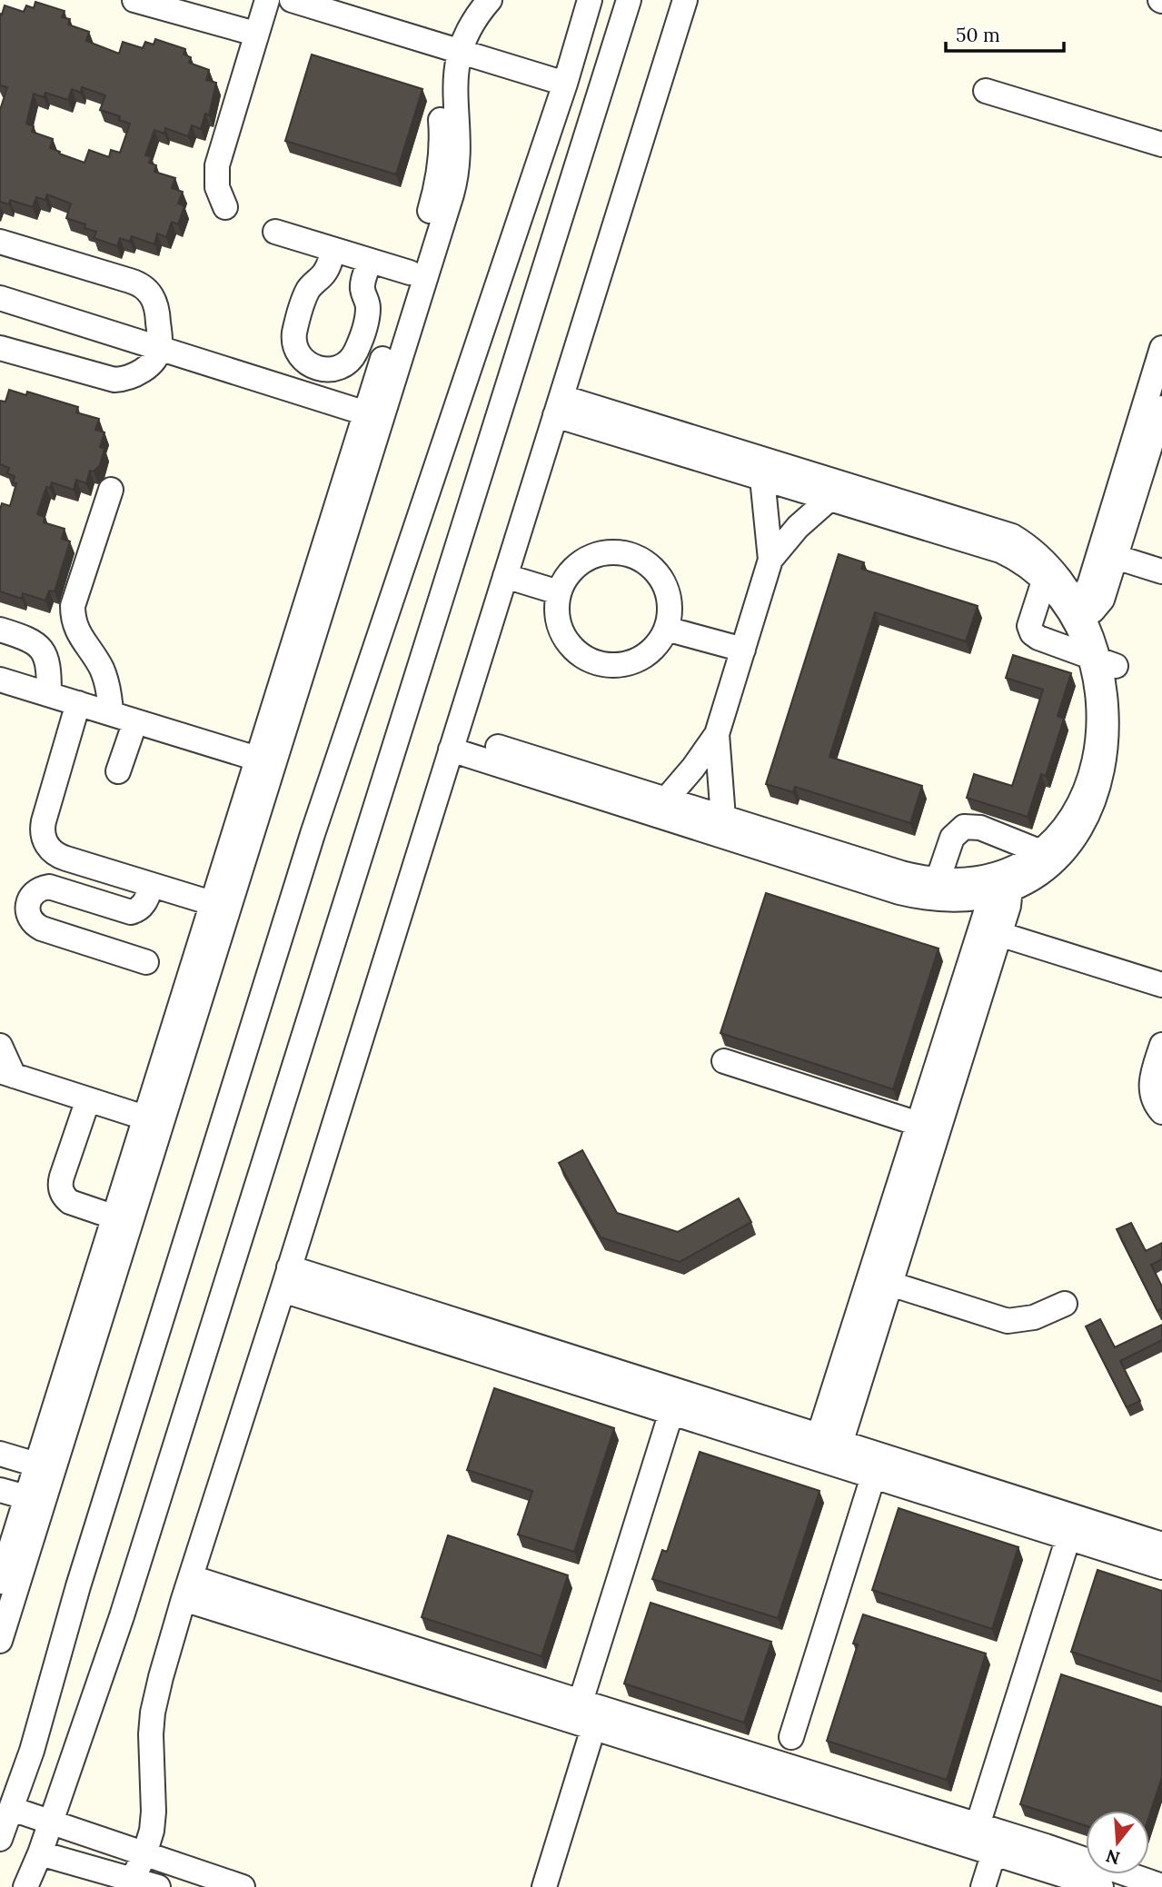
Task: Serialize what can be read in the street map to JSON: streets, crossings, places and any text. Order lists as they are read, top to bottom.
{
  "scale_bar": "50 m",
  "north": "bottom"
}
